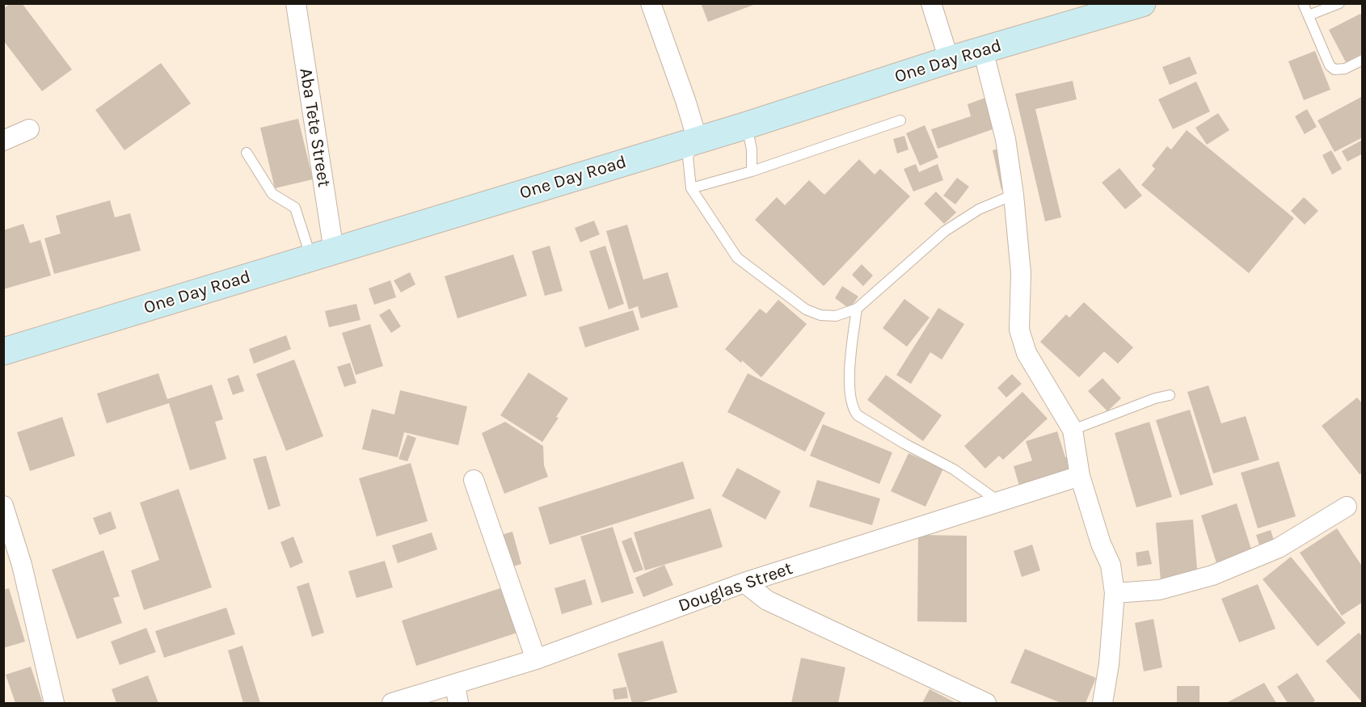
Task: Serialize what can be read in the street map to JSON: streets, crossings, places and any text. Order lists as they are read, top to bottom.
{
  "streets": {
    "main road": ["One Day Road"],
    "street": ["Aba Tete Street", "Douglas Street"]
  },
  "crossings": [
    ["One Day Road", "Aba Tete Street"]
  ]
}
